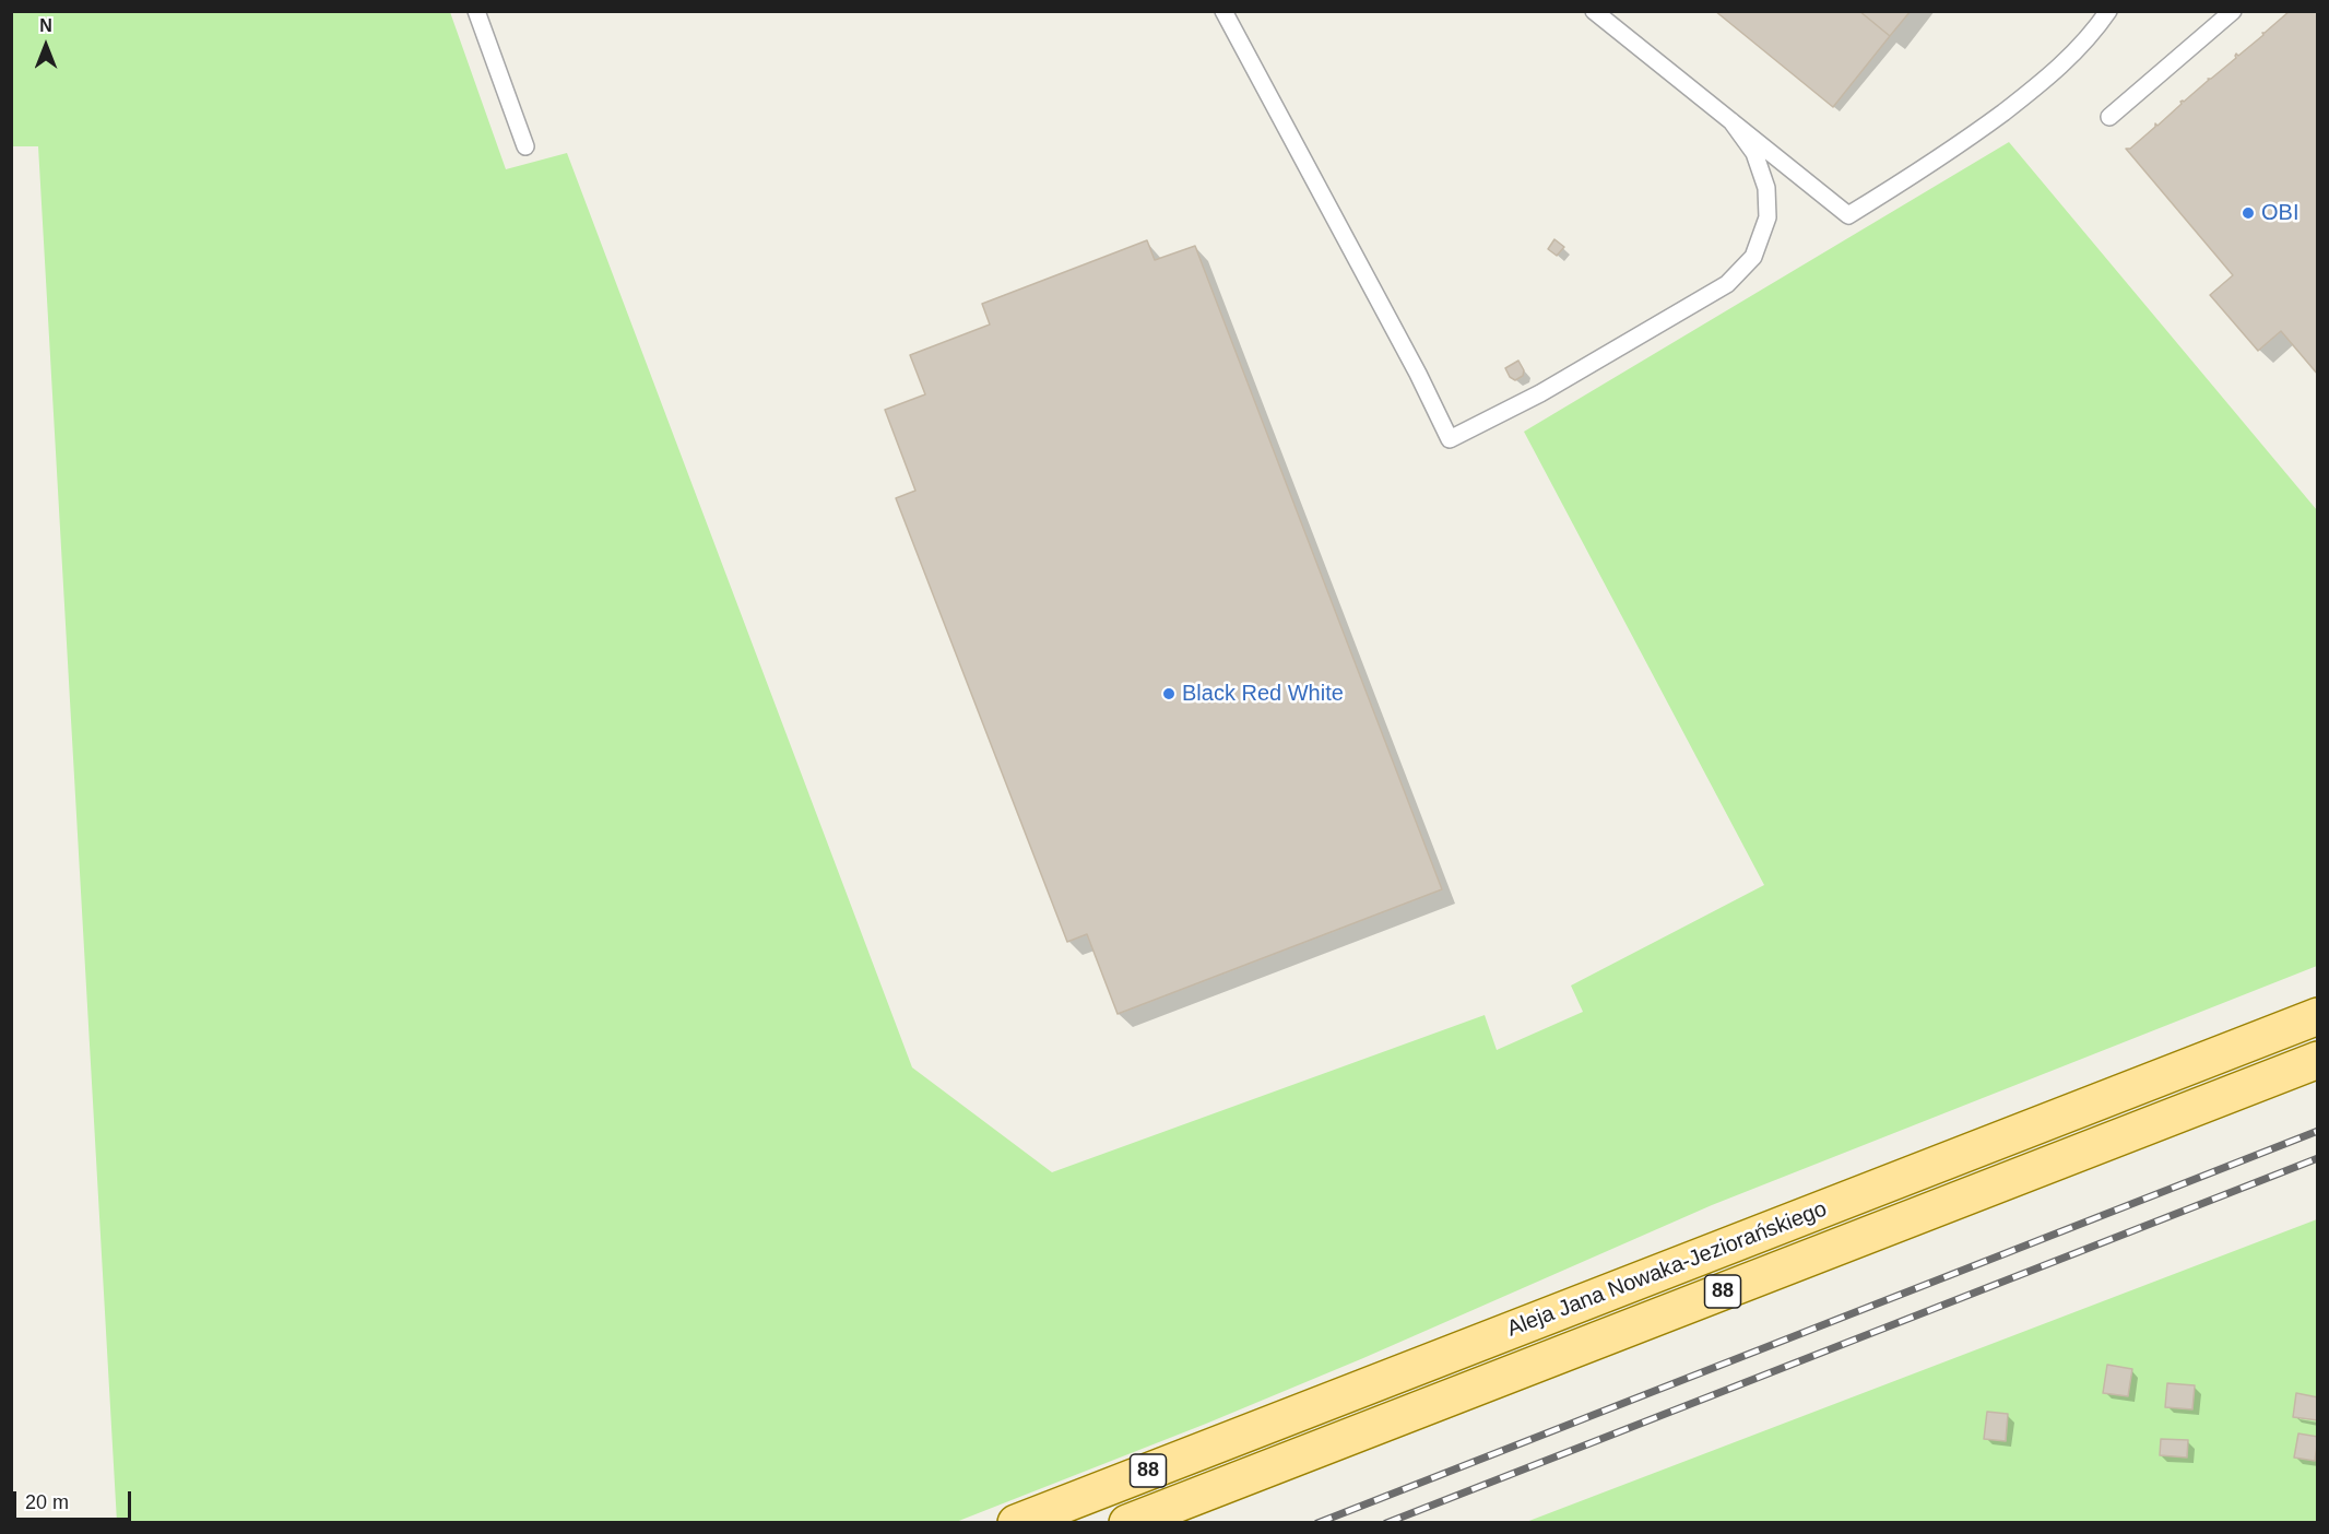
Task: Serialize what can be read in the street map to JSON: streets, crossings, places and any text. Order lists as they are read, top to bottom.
{
  "streets": {
    "main road": ["Aleja Jana Nowaka-Jeziorańskiego", "88"]
  },
  "places": ["OBI", "Black Red White"],
  "scale_bar": "20 m",
  "north": "top"
}
